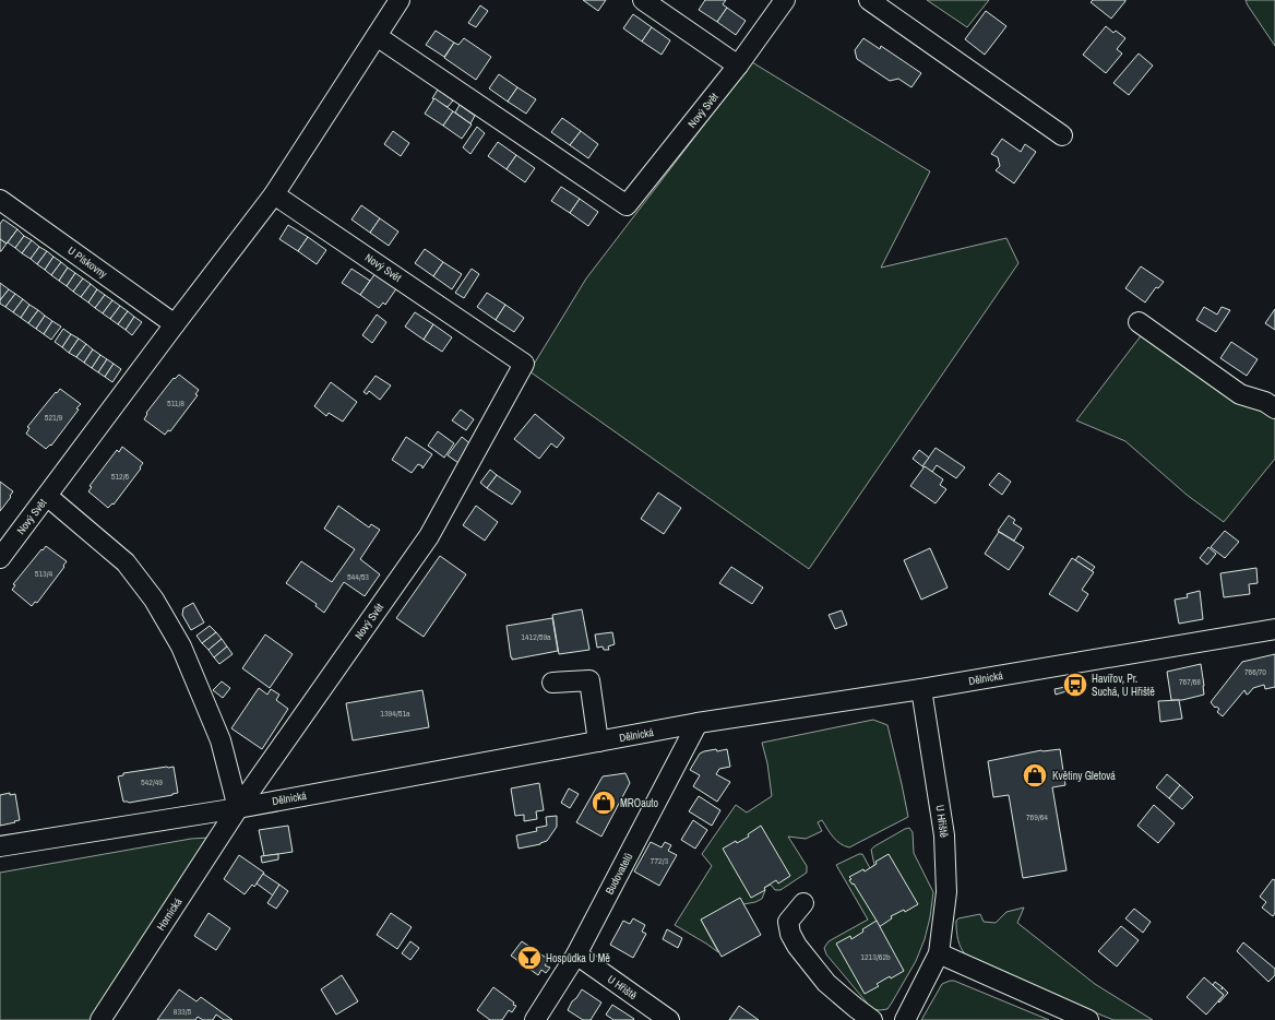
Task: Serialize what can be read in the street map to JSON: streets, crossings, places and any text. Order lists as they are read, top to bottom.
{
  "streets": {
    "street": [
      "Nový Svět",
      "U Pískovny",
      "Dělnická",
      "U Hřiště",
      "Budovatelů",
      "Hornická"
    ]
  },
  "crossings": [
    ["Nový Svět", "U Pískovny"],
    ["Nový Svět", "Dělnická"],
    ["Nový Svět", "Hornická"],
    ["Dělnická", "U Hřiště"],
    ["Dělnická", "Budovatelů"],
    ["Dělnická", "Hornická"],
    ["U Hřiště", "Budovatelů"]
  ],
  "places": {
    "bus stop": ["Havířov, Pr. Suchá, U Hřiště"],
    "shop": ["Květiny Gletová", "MROauto"],
    "bar": ["Hospůdka U Mě"]
  },
  "house_numbers": [
    "511/8",
    "521/9",
    "512/6",
    "513/4",
    "544/53",
    "1412/59a",
    "766/70",
    "767/68",
    "1394/51a",
    "542/49",
    "769/64",
    "772/3",
    "1213/62b",
    "833/5"
  ]
}
